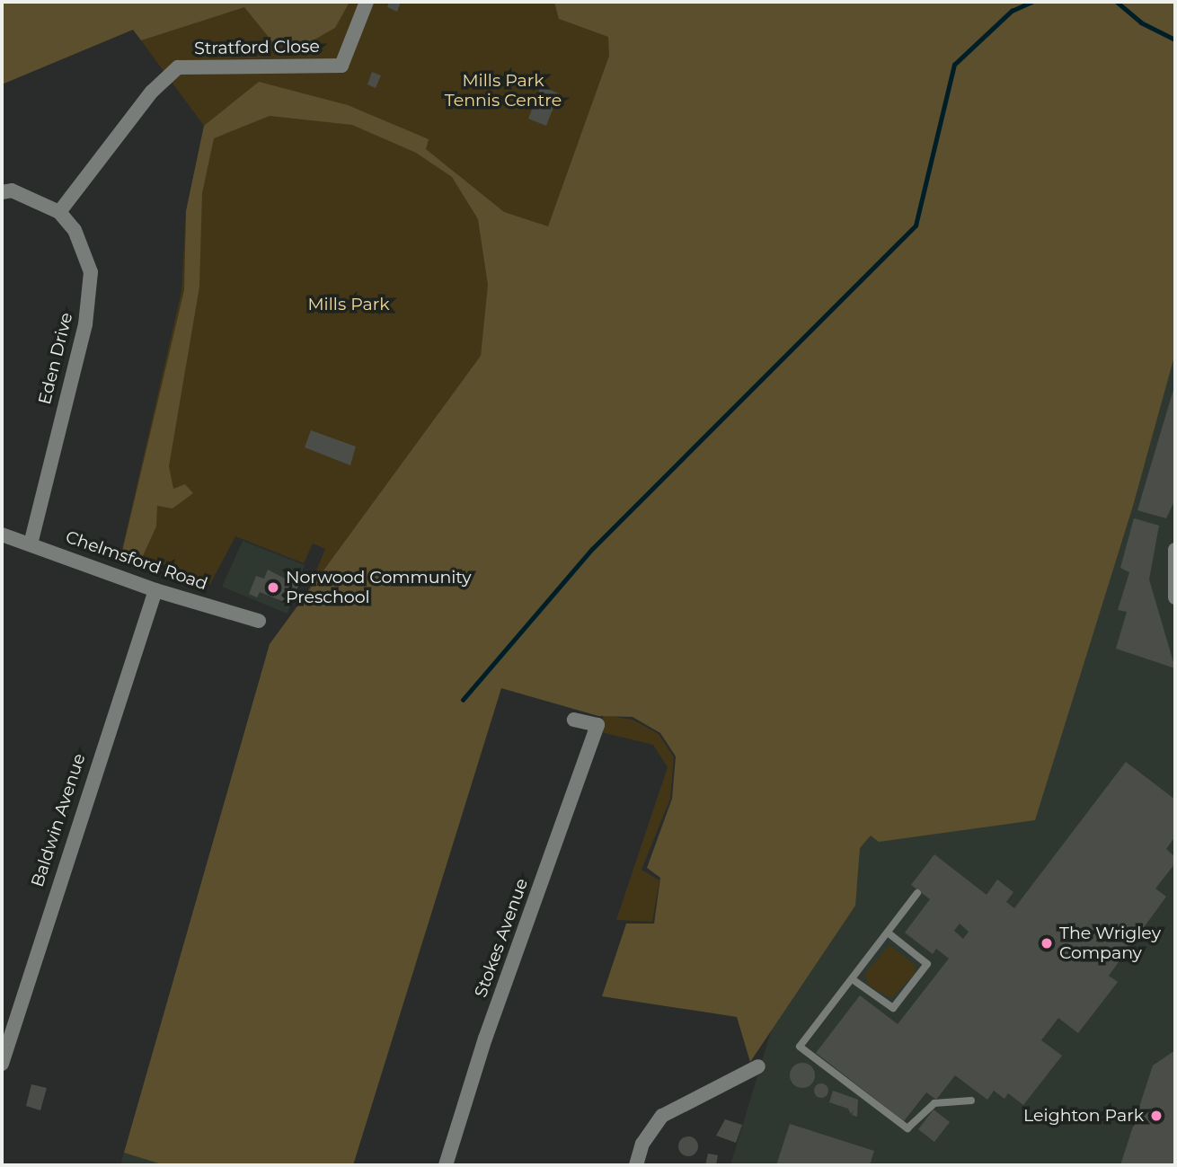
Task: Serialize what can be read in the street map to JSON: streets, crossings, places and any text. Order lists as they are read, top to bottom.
{
  "streets": {
    "street": [
      "Stratford Close",
      "Eden Drive",
      "Chelmsford Road",
      "Baldwin Avenue",
      "Stokes Avenue"
    ]
  },
  "crossings": [
    ["Stratford Close", "Eden Drive"],
    ["Eden Drive", "Chelmsford Road"],
    ["Chelmsford Road", "Baldwin Avenue"]
  ],
  "parks": ["Mills Park Tennis Centre", "Mills Park"],
  "places": ["Norwood Community Preschool", "The Wrigley Company", "Leighton Park"]
}
